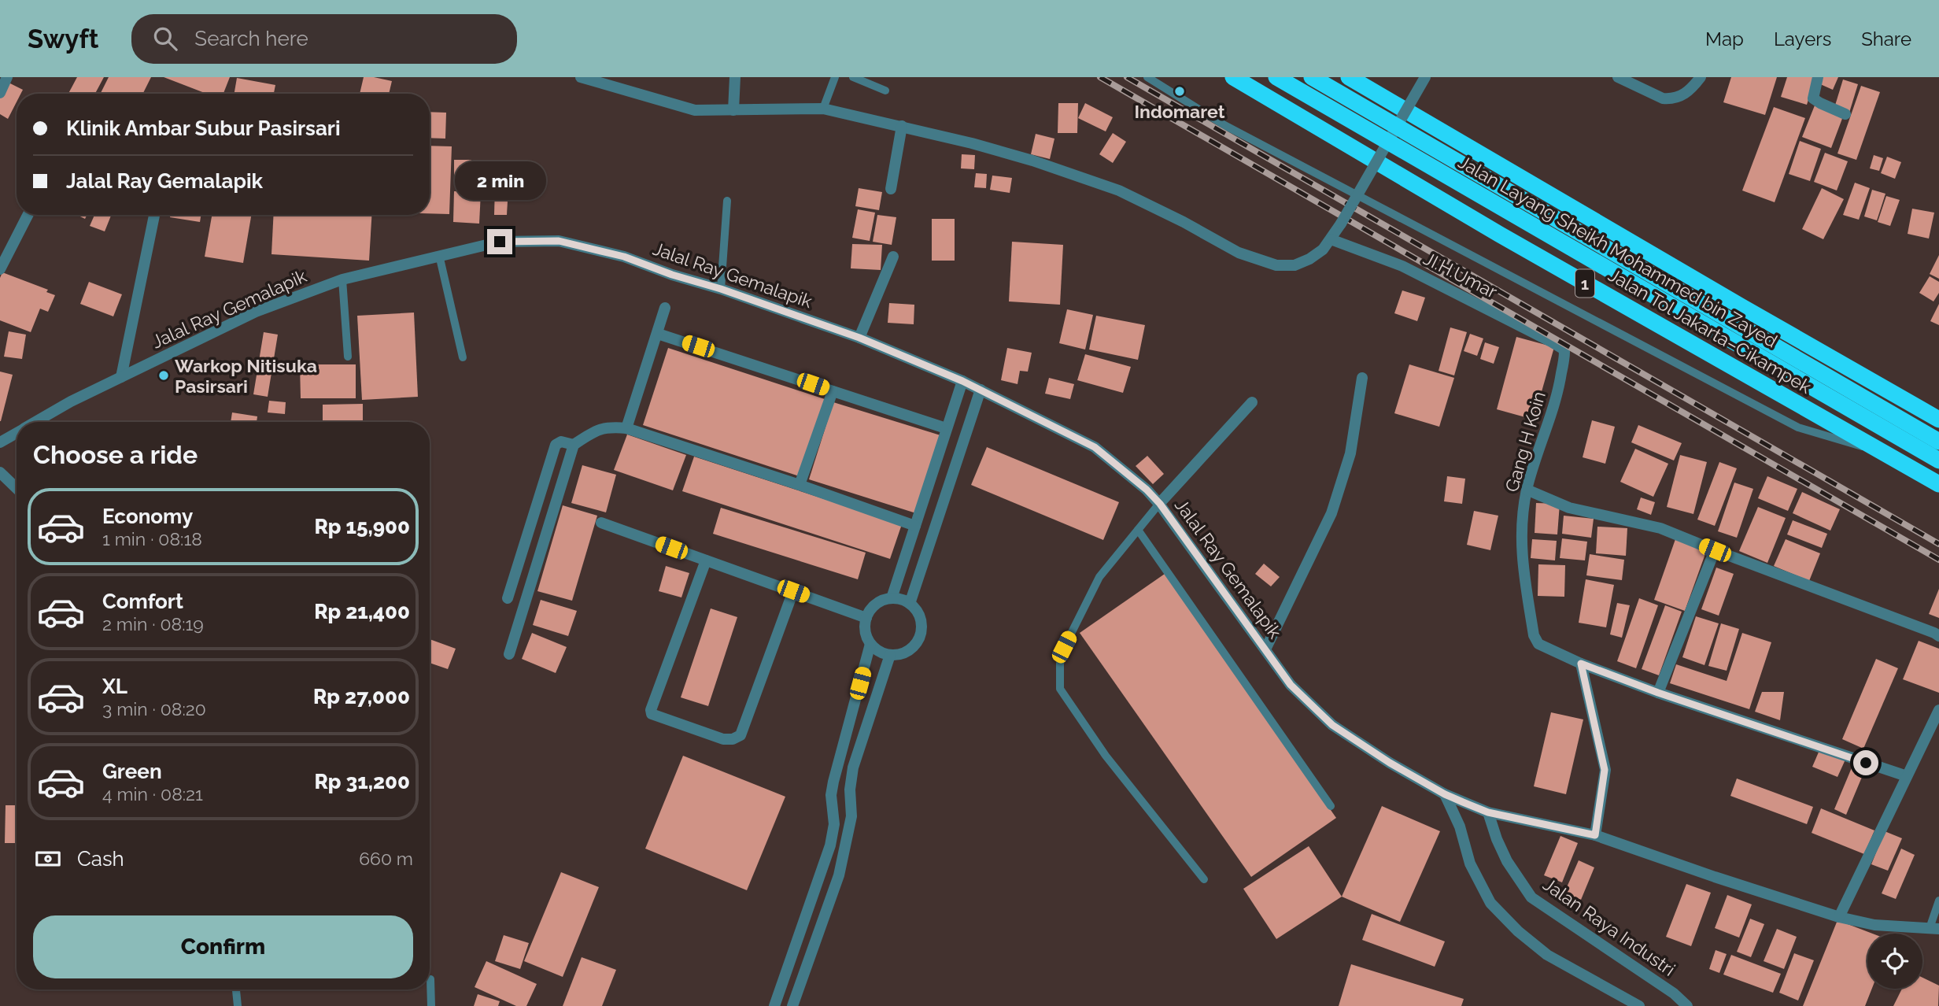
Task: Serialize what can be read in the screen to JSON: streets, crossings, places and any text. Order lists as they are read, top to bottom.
{
  "streets": {
    "highway": ["Jalan Layang Sheikh Mohammed bin Zayed", "1", "Jalan Tol Jakarta–Cikampek"],
    "street": [
      "Jalal Ray Gemalapik",
      "JI.H.Umar",
      "Gang H Koin",
      "Jalan Raya Industri"
    ]
  },
  "crossings": [
    ["Jalal Ray Gemalapik", "Jalan Raya Industri"],
    ["JI.H.Umar", "Gang H Koin"]
  ],
  "places": ["Indomaret", "Warkop Nitisuka Pasirsari"],
  "page": {
    "header": "Swyft",
    "search": "Search here",
    "nav": ["Map", "Layers", "Share"],
    "banner": ["Klinik Ambar Subur Pasirsari", "Jalal Ray Gemalapik"],
    "bubble": "2 min",
    "heading": "Choose a ride",
    "list": [
      {
        "name": "Economy",
        "note": "1 min · 08:18",
        "value": "Rp 15,900"
      },
      {
        "name": "Comfort",
        "note": "2 min · 08:19",
        "value": "Rp 21,400"
      },
      {
        "name": "XL",
        "note": "3 min · 08:20",
        "value": "Rp 27,000"
      },
      {
        "name": "Green",
        "note": "4 min · 08:21",
        "value": "Rp 31,200"
      }
    ],
    "pay": ["Cash", "660 m"],
    "buttons": "Confirm"
  }
}
